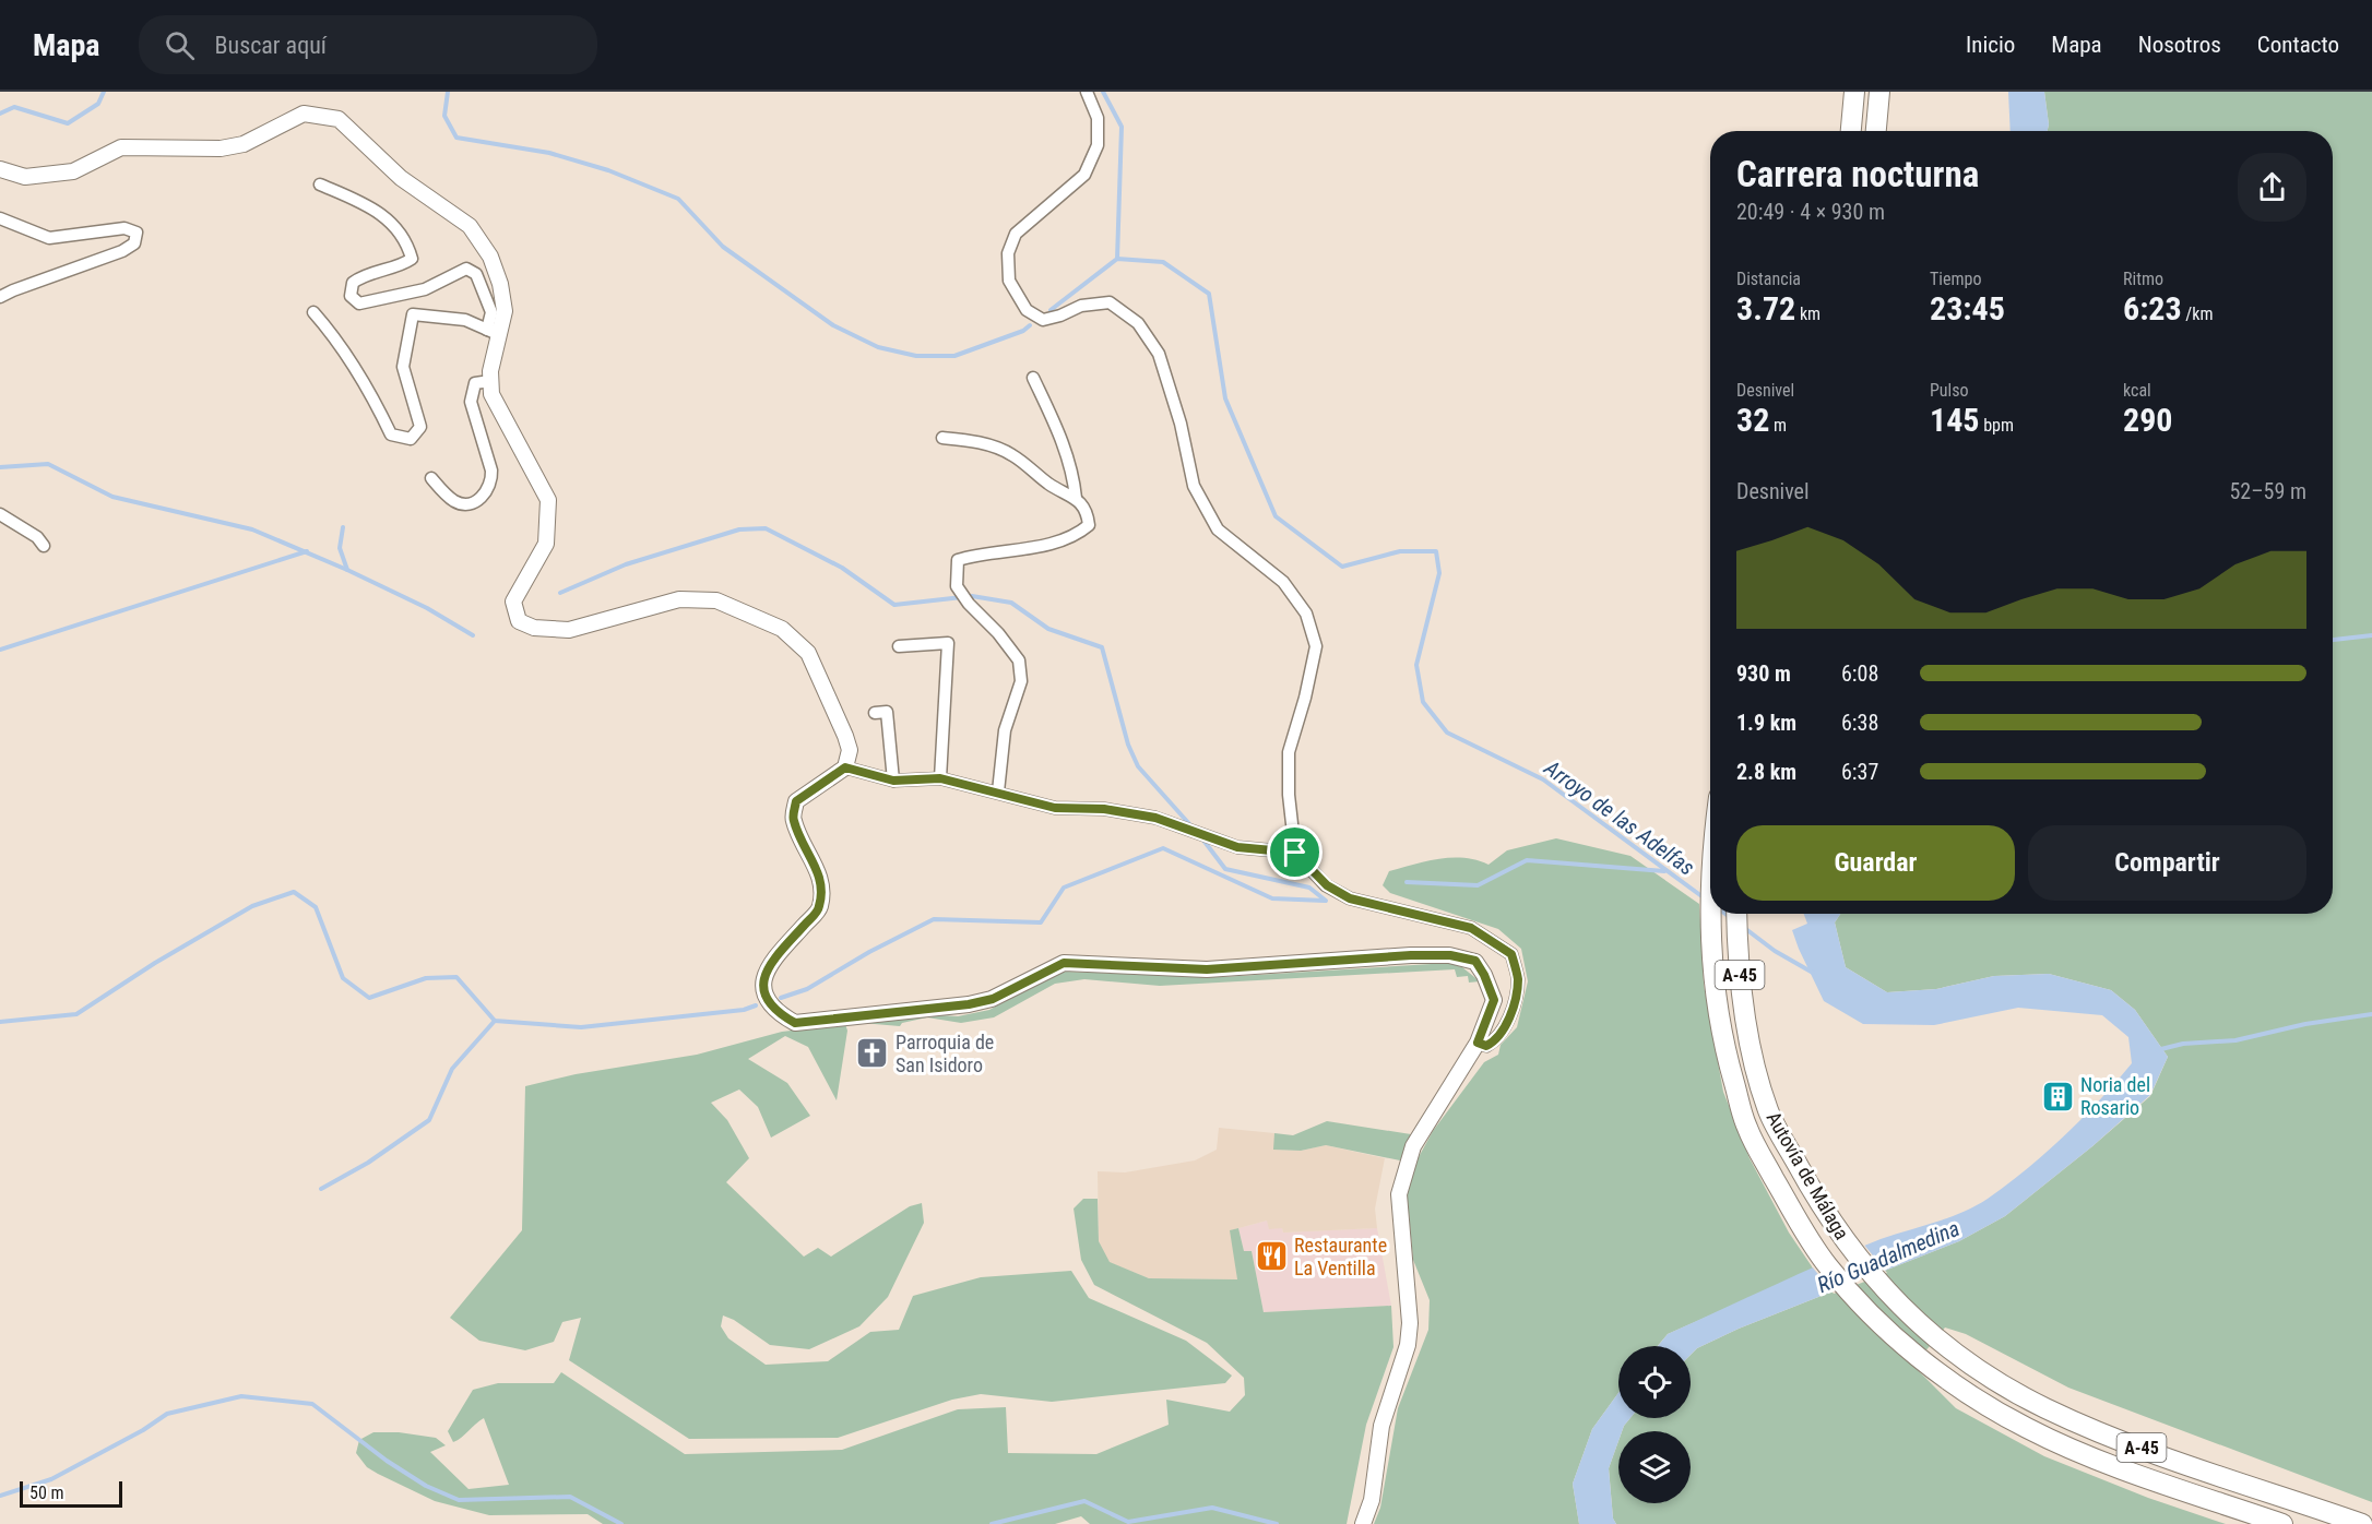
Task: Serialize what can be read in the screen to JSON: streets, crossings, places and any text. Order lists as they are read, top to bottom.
{
  "streets": {
    "highway": ["A-45", "Autovía de Málaga"]
  },
  "water": ["Arroyo de las Adelfas", "Río Guadalmedina"],
  "places": {
    "church": ["Parroquia de San Isidoro"],
    "building": ["Noria del Rosario"],
    "restaurant": ["Restaurante La Ventilla"]
  },
  "scale_bar": "50 m",
  "page": {
    "header": "Mapa",
    "search": "Buscar aquí",
    "nav": [
      "Inicio",
      "Mapa",
      "Nosotros",
      "Contacto"
    ],
    "heading": ["Carrera nocturna", "20:49 · 4 × 930 m"],
    "stats": [
      ["Distancia", "3.72 km"],
      ["Tiempo", "23:45"],
      ["Ritmo", "6:23 /km"],
      ["Desnivel", "32 m"],
      ["Pulso", "145 bpm"],
      ["kcal", "290"]
    ],
    "chart": ["Desnivel", "52–59 m"],
    "list": [
      {
        "name": "930 m",
        "note": "6:08"
      },
      {
        "name": "1.9 km",
        "note": "6:38"
      },
      {
        "name": "2.8 km",
        "note": "6:37"
      }
    ],
    "buttons": ["Guardar", "Compartir"],
    "scale": "50 m"
  }
}
